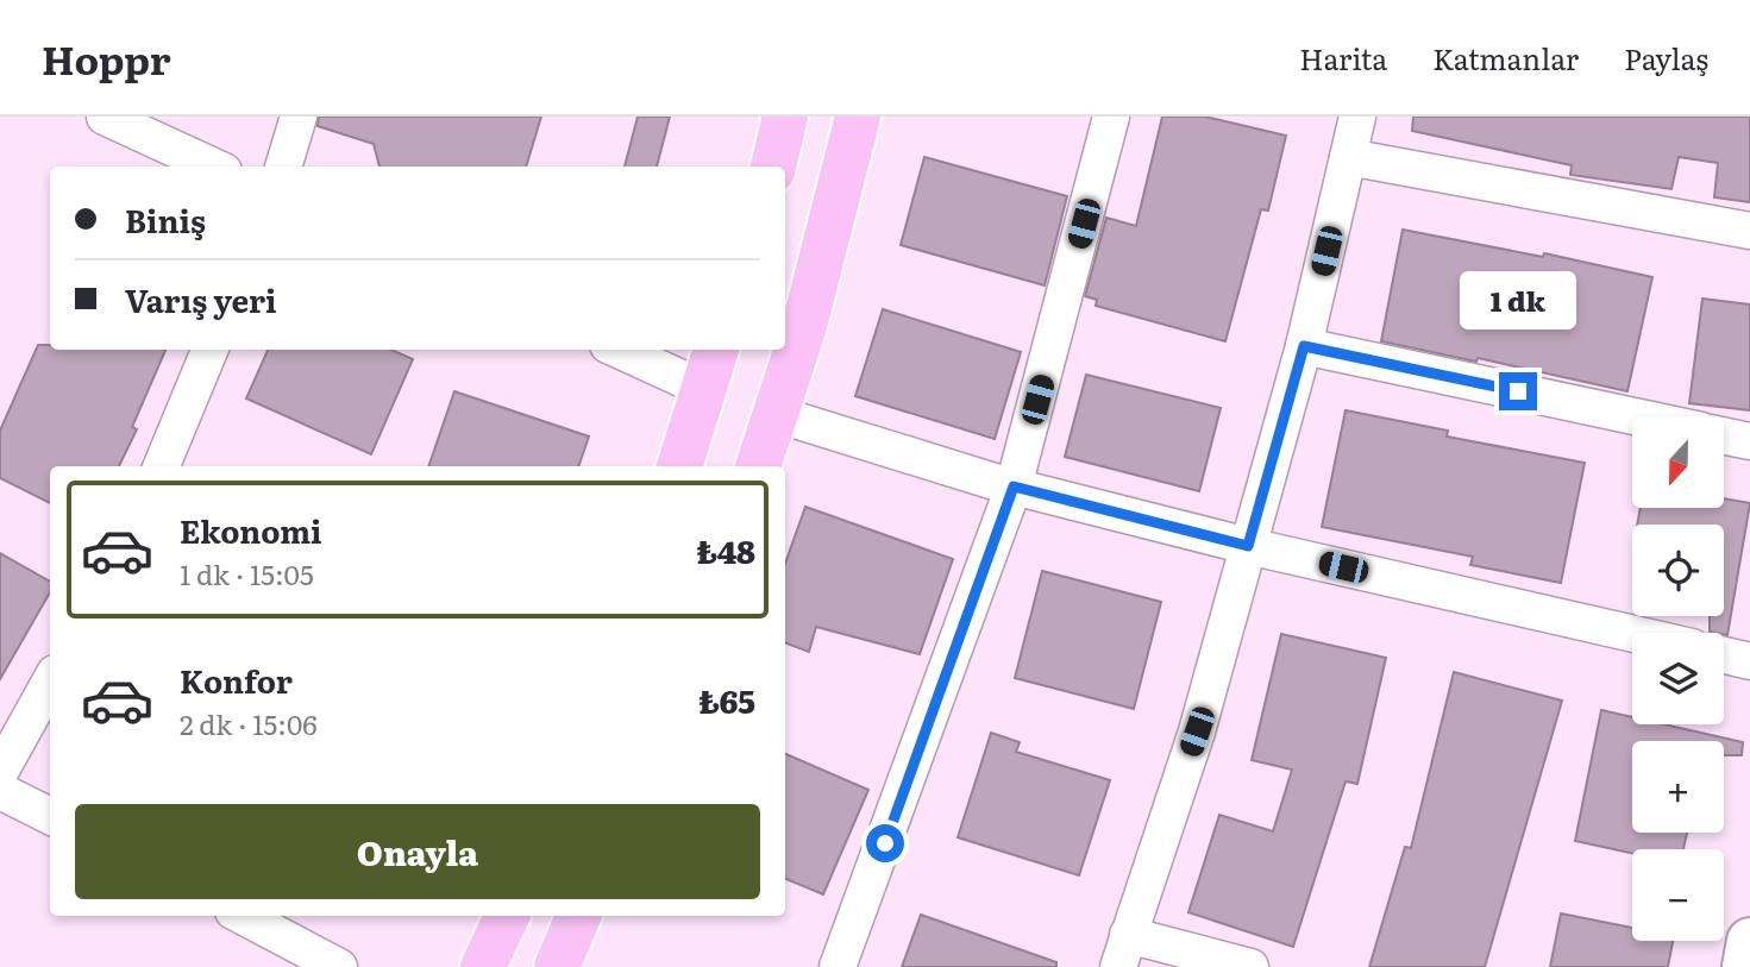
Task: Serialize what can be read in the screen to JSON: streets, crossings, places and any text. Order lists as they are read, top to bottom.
{
  "north": "bottom",
  "page": {
    "header": "Hoppr",
    "nav": ["Harita", "Katmanlar", "Paylaş"],
    "banner": ["Biniş", "Varış yeri"],
    "bubble": "1 dk",
    "map_buttons": ["+", "−"],
    "list": [
      {
        "name": "Ekonomi",
        "note": "1 dk · 15:05",
        "value": "₺48"
      },
      {
        "name": "Konfor",
        "note": "2 dk · 15:06",
        "value": "₺65"
      }
    ],
    "buttons": "Onayla"
  }
}
